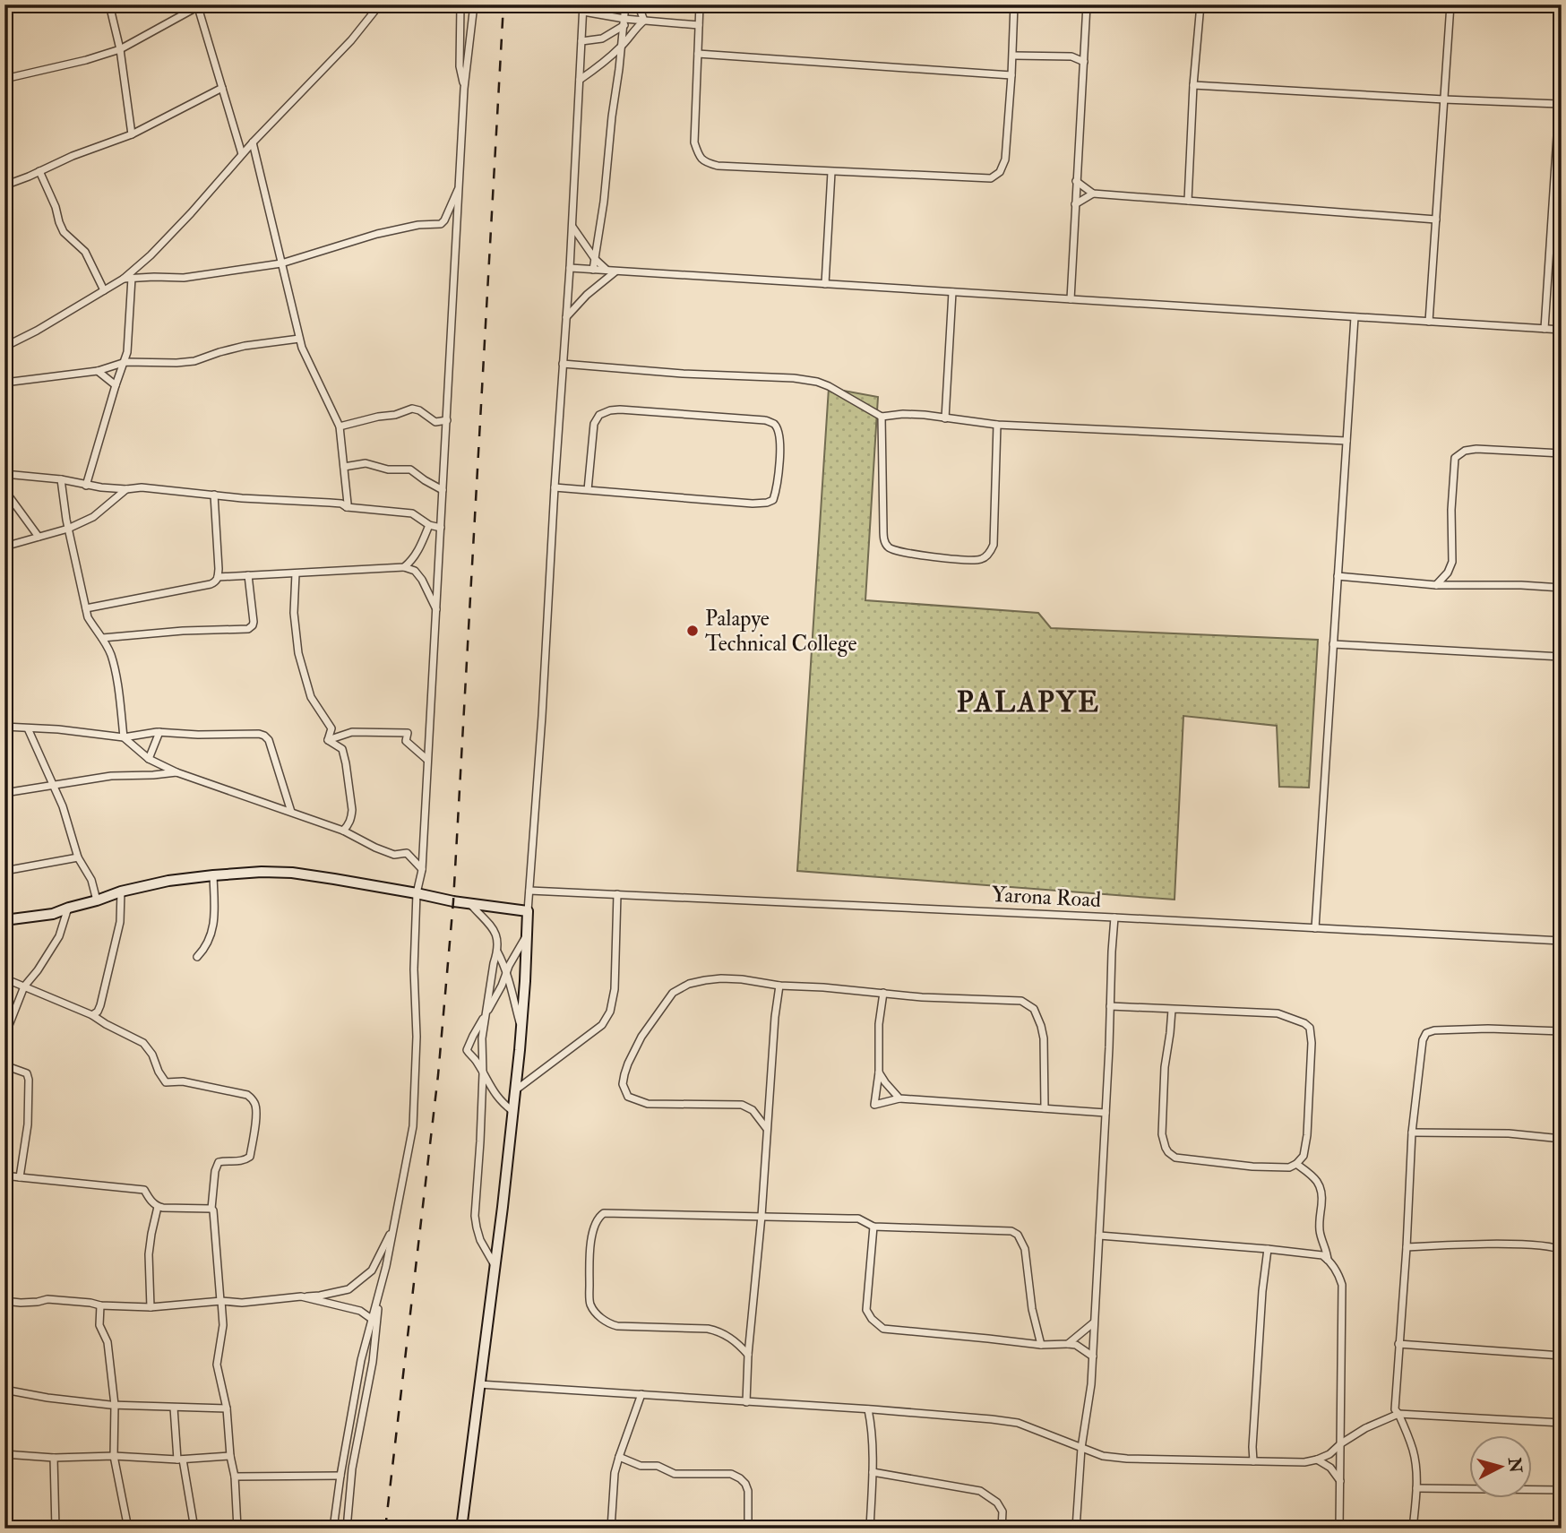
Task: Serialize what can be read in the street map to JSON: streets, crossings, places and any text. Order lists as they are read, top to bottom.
{
  "streets": {
    "street": ["Yarona Road"]
  },
  "districts": ["PALAPYE"],
  "places": ["Palapye Technical College"],
  "north": "right"
}
